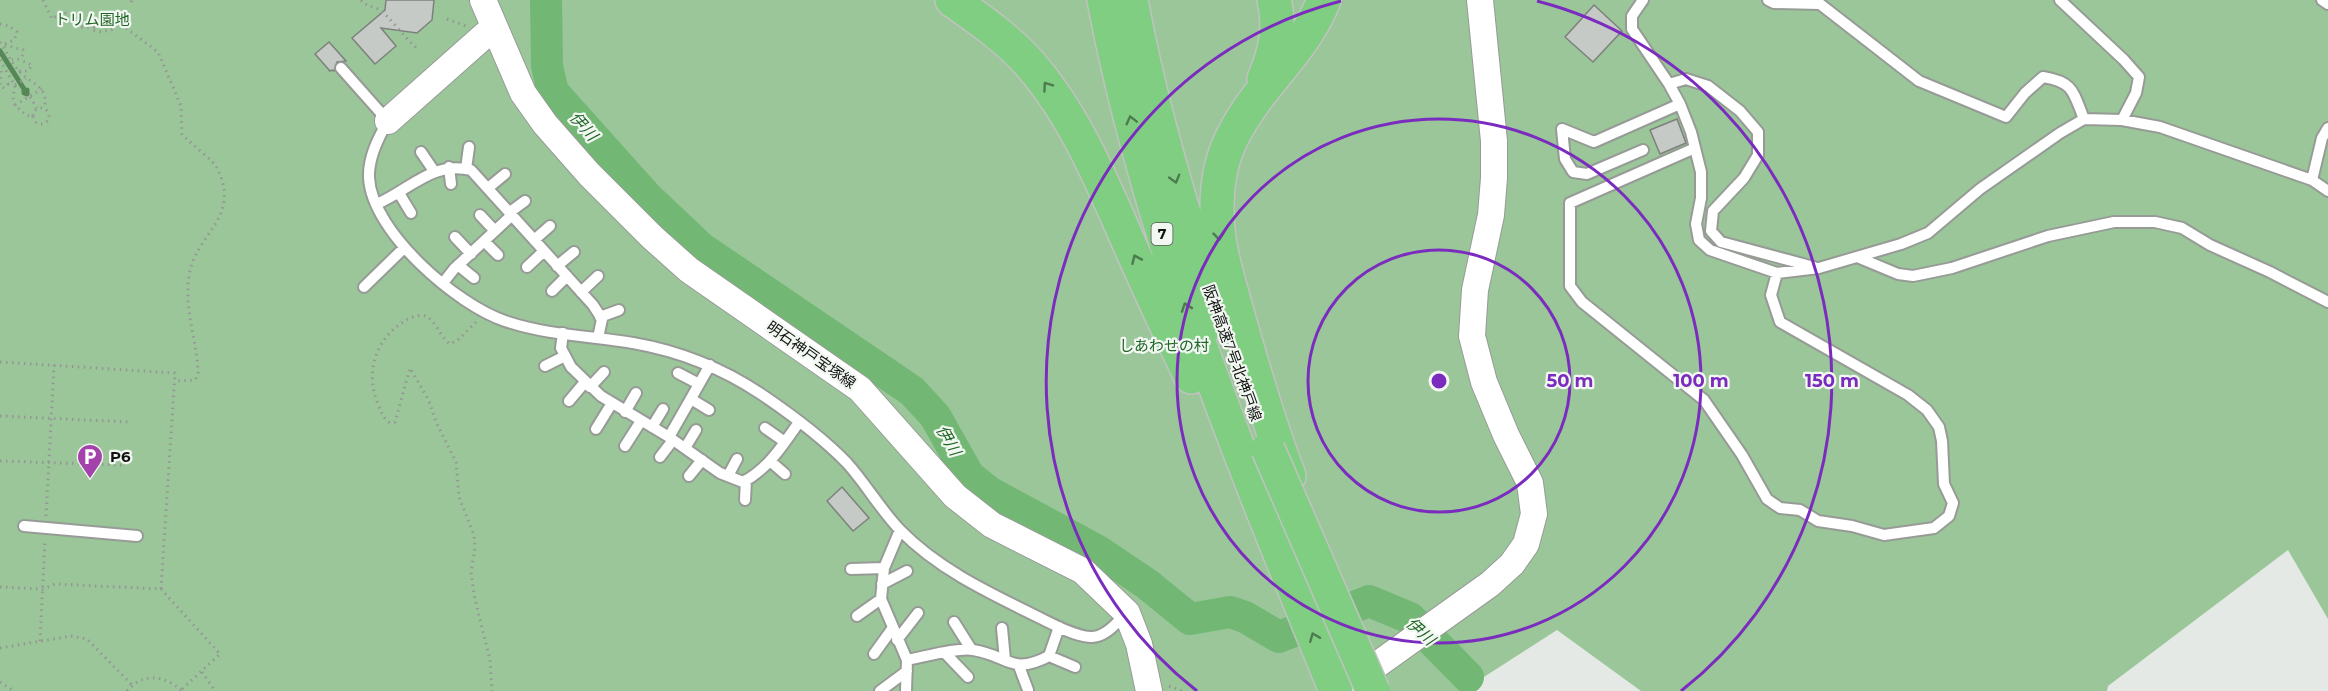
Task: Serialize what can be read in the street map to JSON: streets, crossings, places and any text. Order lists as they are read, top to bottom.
{
  "streets": {
    "highway": ["7", "阪神高速7号北神戸線"],
    "street": ["明石神戸宝塚線"]
  },
  "crossings": [
    ["7", "阪神高速7号北神戸線"]
  ],
  "water": ["伊川"],
  "parks": ["トリム園地", "しあわせの村"],
  "places": {
    "parking": ["P6"]
  },
  "rings": ["50 m", "100 m", "150 m"]
}
